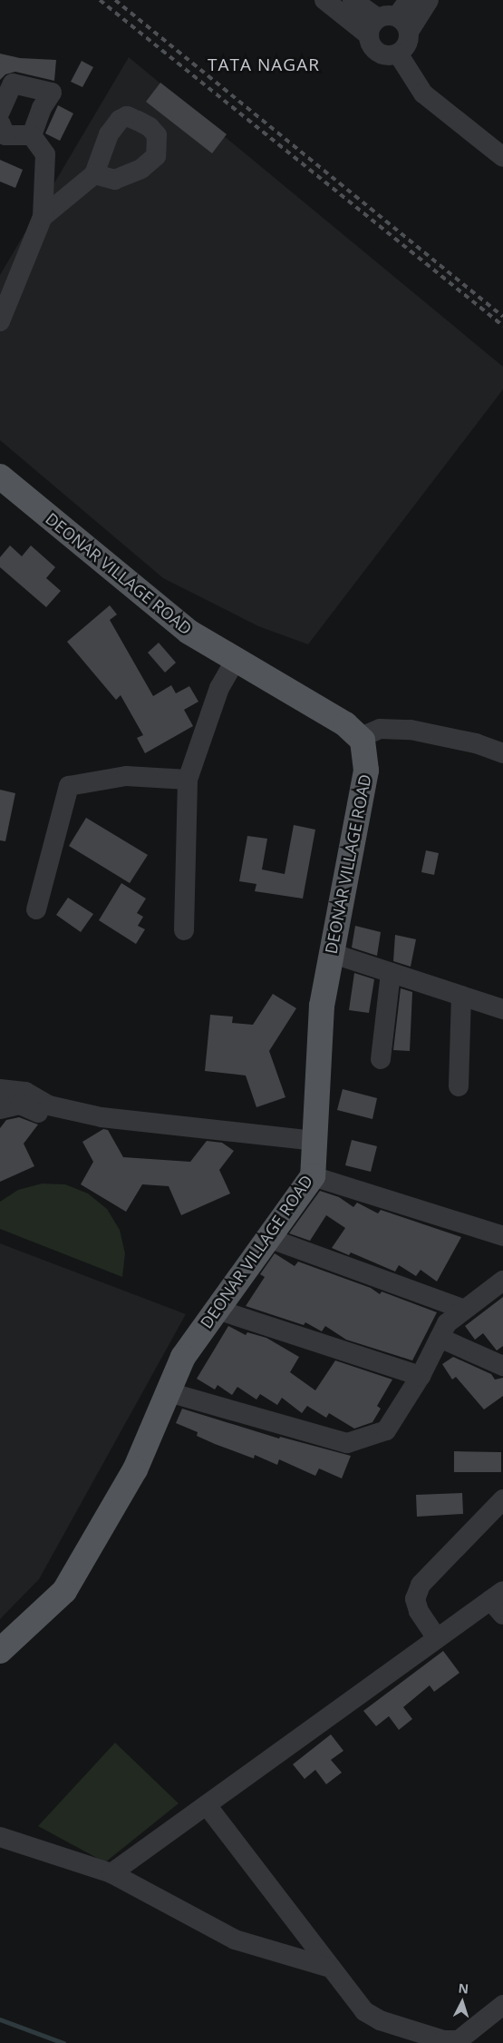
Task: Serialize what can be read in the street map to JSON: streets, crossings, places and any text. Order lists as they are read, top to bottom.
{
  "streets": {
    "main road": ["DEONAR VILLAGE ROAD"]
  },
  "districts": ["TATA NAGAR"],
  "north": "top"
}
